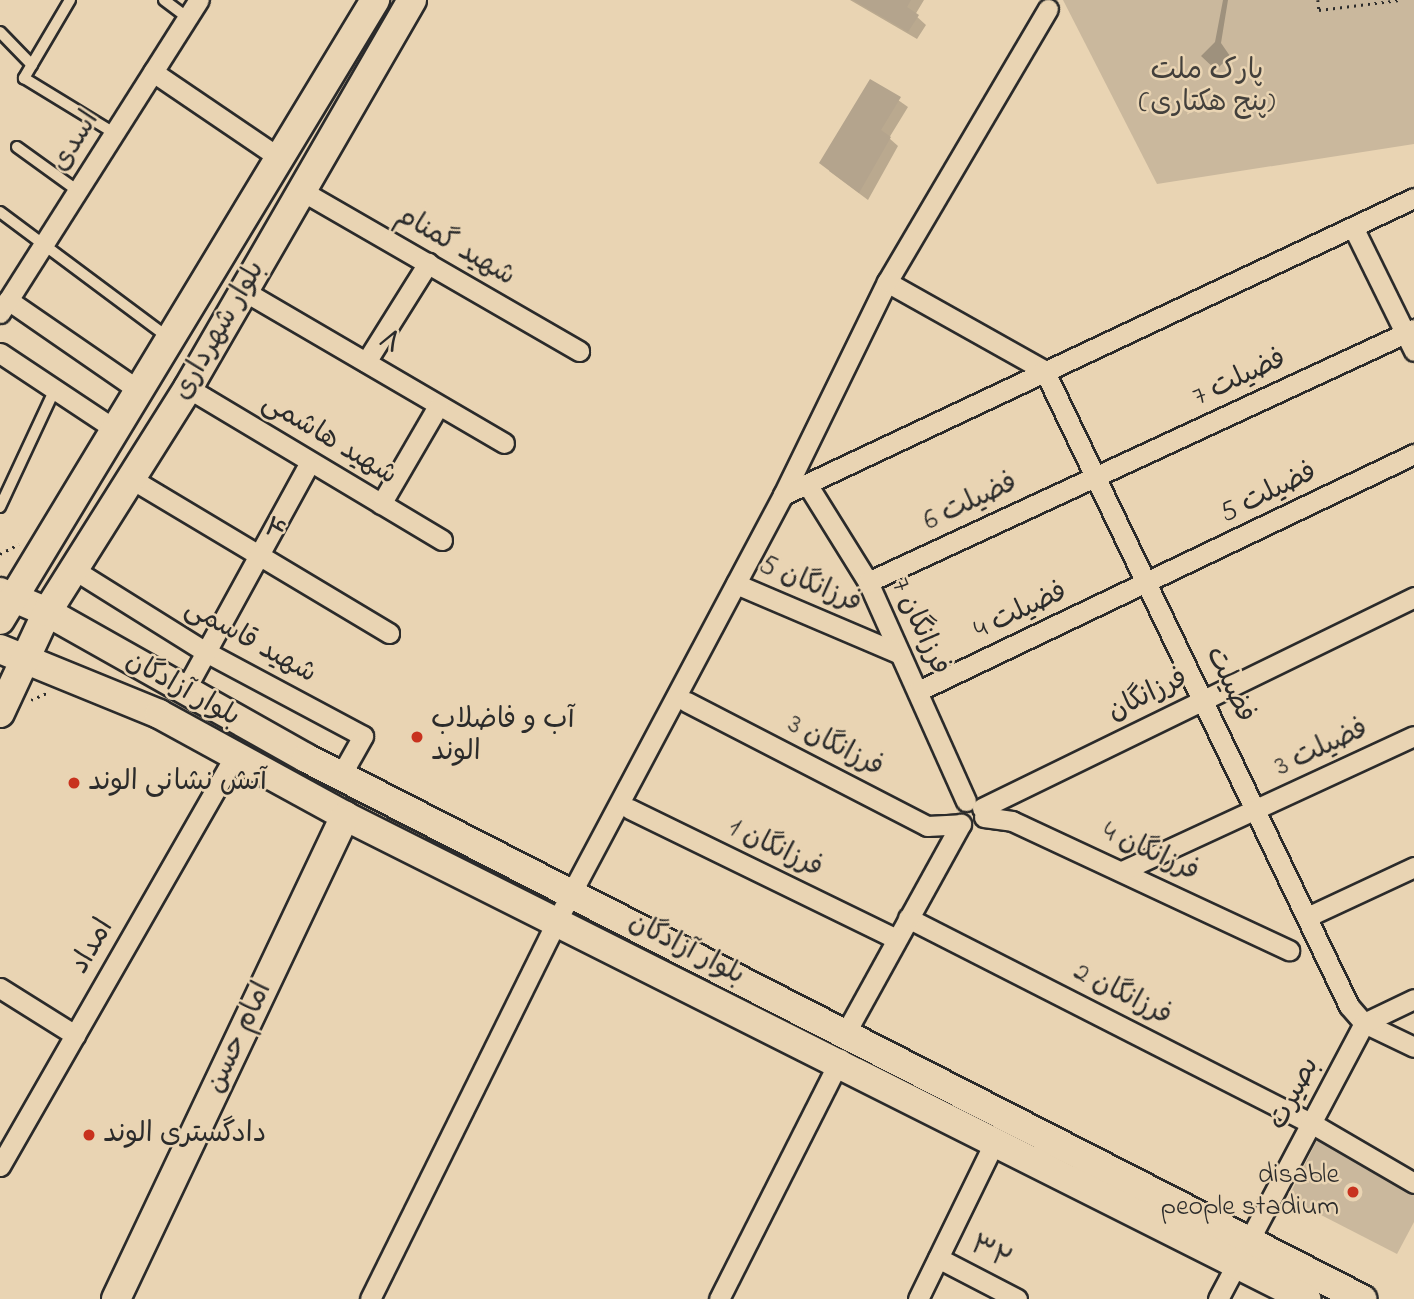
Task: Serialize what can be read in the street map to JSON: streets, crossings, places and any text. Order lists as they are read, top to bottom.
{
  "streets": {
    "street": [
      "اسدی",
      "شهید گمنام",
      "بلوار شهرداری",
      "۸",
      "فضیلت 7",
      "شهید هاشمی",
      "فضیلت 5",
      "فضیلت 6",
      "۴",
      "فرزانگان 5",
      "فضیلت 4",
      "فرزانگان 7",
      "شهید قاسمی",
      "فضیلت",
      "بلوار آزادگان",
      "فرزانگان",
      "فرزانگان 3",
      "فضیلت 3",
      "فرزانگان 1",
      "فرزانگان 4",
      "امداد",
      "فرزانگان 2",
      "امام حسن",
      "بصیرت",
      "۳۲"
    ]
  },
  "crossings": [
    ["شهید گمنام", "بلوار شهرداری"],
    ["بلوار شهرداری", "۸"],
    ["بلوار شهرداری", "شهید هاشمی"],
    ["بلوار شهرداری", "۴"],
    ["بلوار شهرداری", "شهید قاسمی"],
    ["بلوار شهرداری", "بلوار آزادگان"],
    ["فضیلت 7", "فضیلت 6"],
    ["فضیلت 7", "فضیلت"],
    ["فضیلت 5", "فضیلت 4"],
    ["فضیلت 5", "فضیلت"],
    ["فضیلت 6", "فرزانگان 7"],
    ["فضیلت 6", "فضیلت"],
    ["فرزانگان 5", "فرزانگان 7"],
    ["فضیلت 4", "فرزانگان 7"],
    ["فضیلت 4", "فضیلت"],
    ["فرزانگان 7", "فرزانگان"],
    ["فرزانگان 7", "فرزانگان 4"],
    ["شهید قاسمی", "بلوار آزادگان"],
    ["فضیلت", "فرزانگان"],
    ["فضیلت", "فضیلت 3"],
    ["فضیلت", "بصیرت"],
    ["بلوار آزادگان", "امداد"],
    ["بلوار آزادگان", "امام حسن"],
    ["بلوار آزادگان", "بصیرت"],
    ["فرزانگان", "فرزانگان 4"],
    ["فضیلت 3", "فرزانگان 4"],
    ["فرزانگان 2", "بصیرت"]
  ],
  "parks": ["پارک ملت (پنج هکتاری)"],
  "places": [
    "آب و فاضلاب الوند",
    "آتش نشانی الوند",
    "دادگستری الوند",
    "disable people stadium"
  ]
}
